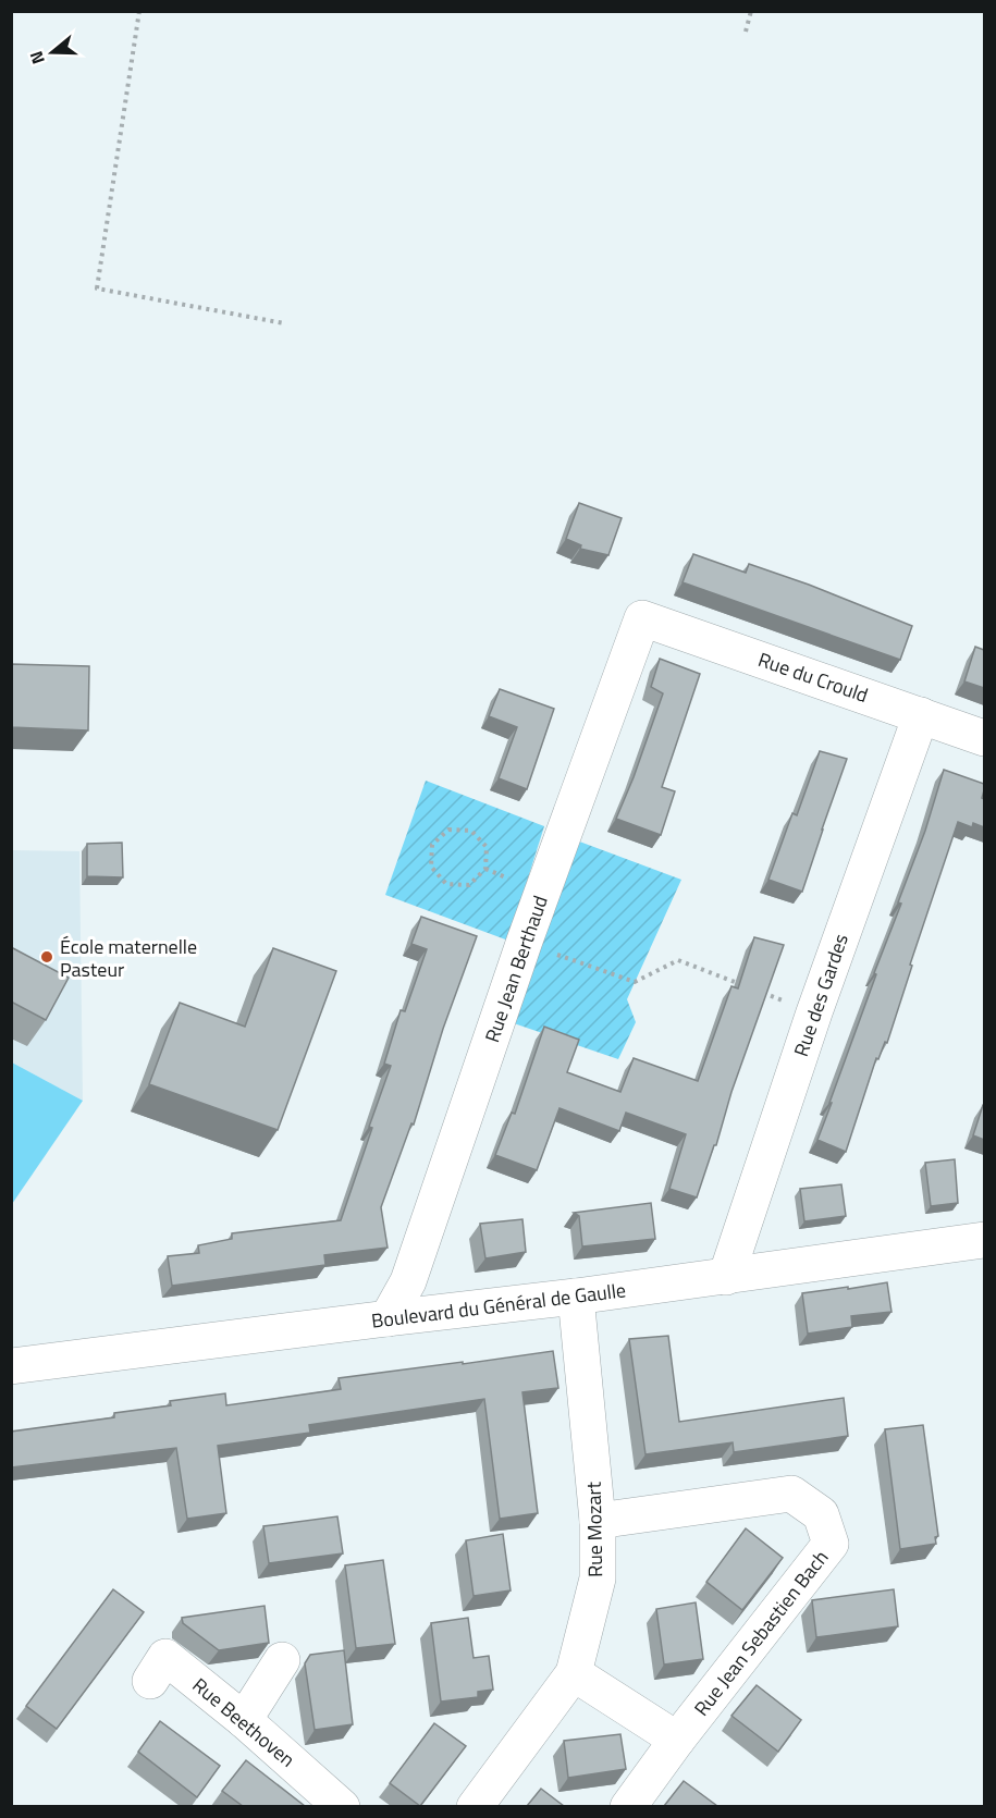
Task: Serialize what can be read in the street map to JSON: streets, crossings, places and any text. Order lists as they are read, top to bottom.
{
  "streets": {
    "street": [
      "Rue du Crould",
      "Rue Jean Berthaud",
      "Rue des Gardes",
      "Boulevard du Général de Gaulle",
      "Rue Mozart",
      "Rue Jean Sebastien Bach",
      "Rue Beethoven"
    ]
  },
  "crossings": [
    ["Rue du Crould", "Rue Jean Berthaud"],
    ["Rue du Crould", "Rue des Gardes"],
    ["Rue Jean Berthaud", "Boulevard du Général de Gaulle"],
    ["Rue des Gardes", "Boulevard du Général de Gaulle"],
    ["Boulevard du Général de Gaulle", "Rue Mozart"],
    ["Rue Mozart", "Rue Jean Sebastien Bach"]
  ],
  "places": ["École maternelle Pasteur"],
  "north": "left"
}
